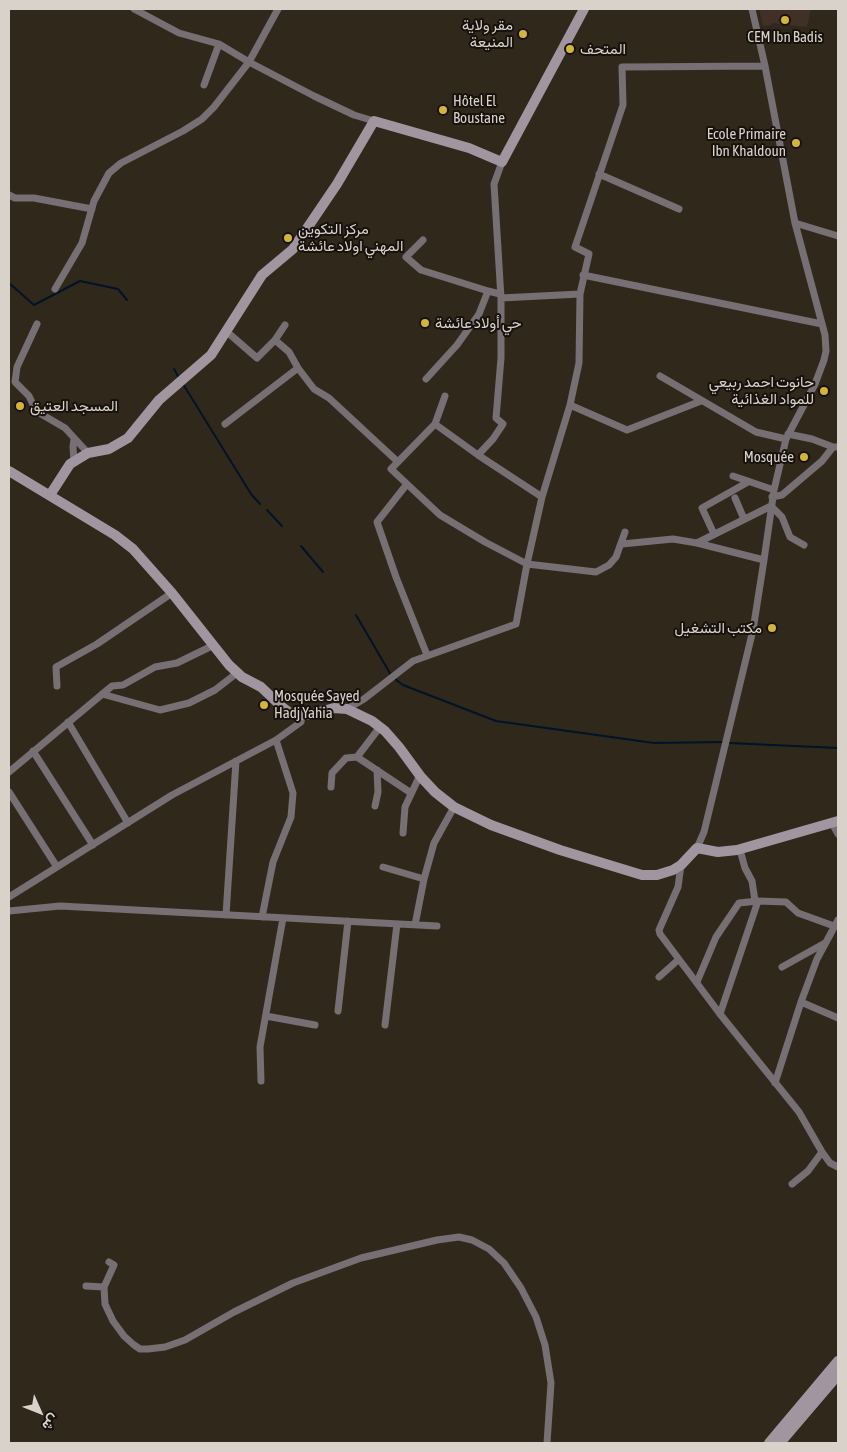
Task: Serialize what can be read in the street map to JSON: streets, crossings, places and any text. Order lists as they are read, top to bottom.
{
  "places": [
    "CEM Ibn Badis",
    "مقر ولاية المنيعة",
    "المتحف",
    "Hôtel El Boustane",
    "Ecole Primaire Ibn Khaldoun",
    "مركز التكوين المهني اولاد عائشة",
    "حي أولاد عائشة",
    "حانوت احمد ربيعي للمواد الغذائية",
    "المسجد العتيق",
    "Mosquée",
    "مكتب التشغيل",
    "Mosquée Sayed Hadj Yahia"
  ],
  "north": "bottom right"
}
